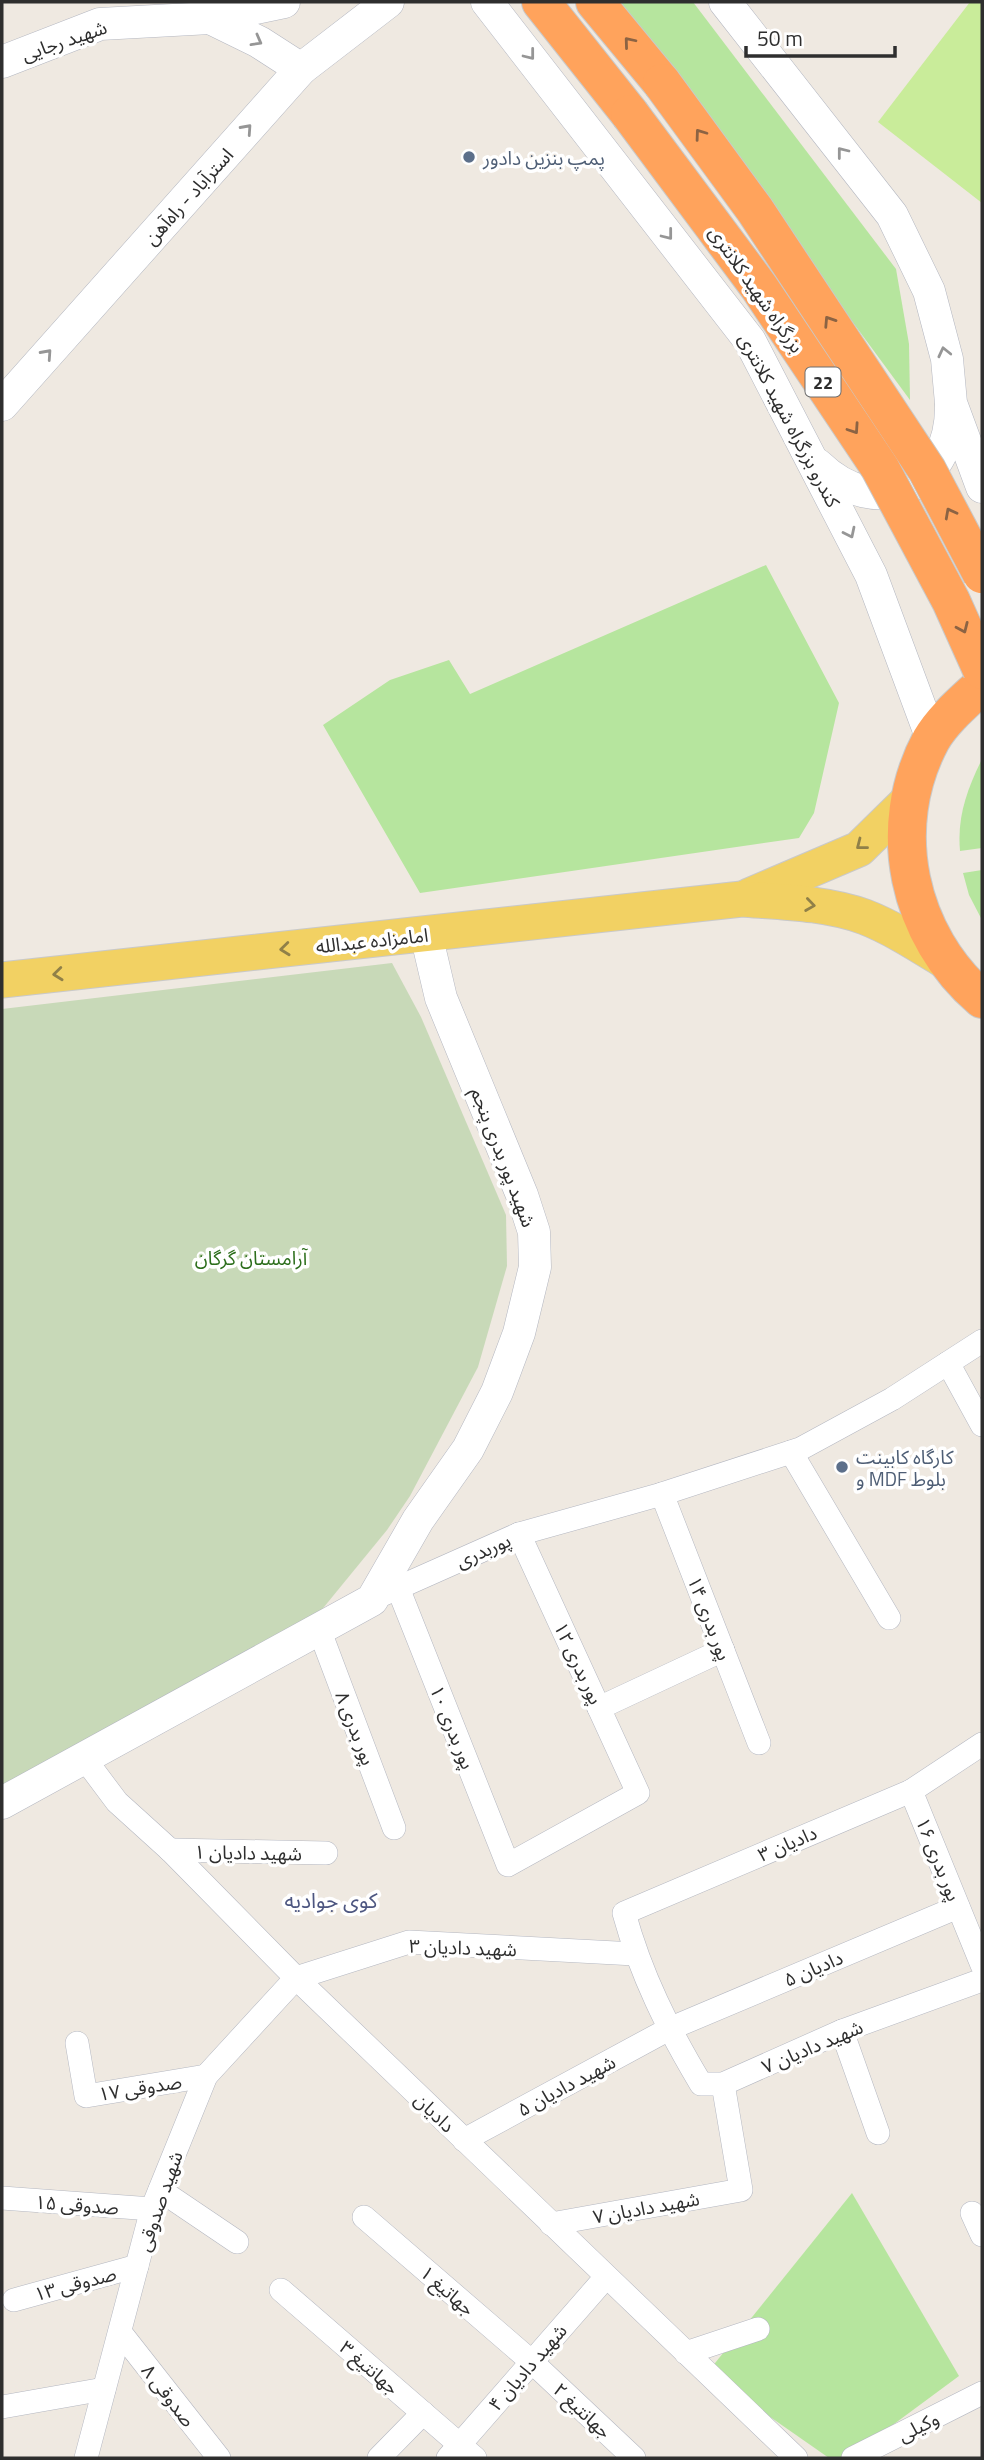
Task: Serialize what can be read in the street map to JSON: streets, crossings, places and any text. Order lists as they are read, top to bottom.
{
  "streets": {
    "highway": ["بزرگراه شهید کلانتری", "22"],
    "main road": [
      "شهید رجایی",
      "استرآباد - راه‌آهن",
      "کندرو بزرگراه شهید کلانتری",
      "امامزاده عبدالله",
      "شهید پور بدری پنجم",
      "پوربدری"
    ],
    "street": [
      "پور بدری ۱۴",
      "پور بدری ۱۲",
      "پور بدری ۱۰",
      "پور بدری ۸",
      "دادیان ۳",
      "۱ شهید دادیان",
      "پور بدری ۱۶",
      "۳ شهید دادیان",
      "دادیان ۵",
      "شهید دادیان ۷",
      "۵ شهید دادیان",
      "۱۷ صدوقی",
      "دادیان",
      "شهید صدوقی",
      "۱۵ صدوقی",
      "۷ شهید دادیان",
      "۱۳ صدوقی",
      "جهاتیغ ۱",
      "جهانتیغ ۳",
      "۴ شهید دادیان",
      "۸ صدوقی",
      "جهانتیغ ۲",
      "وکیلی"
    ]
  },
  "crossings": [
    ["شهید رجایی", "استرآباد - راه‌آهن"],
    ["امامزاده عبدالله", "شهید پور بدری پنجم"],
    ["شهید پور بدری پنجم", "پوربدری"],
    ["شهید پور بدری پنجم", "پور بدری ۱۰"],
    ["پوربدری", "پور بدری ۱۴"],
    ["پوربدری", "پور بدری ۱۲"],
    ["پوربدری", "پور بدری ۱۰"],
    ["پوربدری", "پور بدری ۸"],
    ["پوربدری", "دادیان"],
    ["پور بدری ۱۲", "پور بدری ۱۰"],
    ["دادیان ۳", "پور بدری ۱۶"],
    ["دادیان ۳", "۳ شهید دادیان"],
    ["۱ شهید دادیان", "دادیان"],
    ["پور بدری ۱۶", "دادیان ۵"],
    ["۳ شهید دادیان", "دادیان"],
    ["۳ شهید دادیان", "شهید صدوقی"],
    ["دادیان ۵", "۵ شهید دادیان"],
    ["شهید دادیان ۷", "۷ شهید دادیان"],
    ["۵ شهید دادیان", "دادیان"],
    ["۱۷ صدوقی", "شهید صدوقی"],
    ["دادیان", "شهید صدوقی"],
    ["دادیان", "۷ شهید دادیان"],
    ["دادیان", "۴ شهید دادیان"],
    ["شهید صدوقی", "۱۵ صدوقی"],
    ["شهید صدوقی", "۱۳ صدوقی"],
    ["شهید صدوقی", "۸ صدوقی"],
    ["جهاتیغ ۱", "۴ شهید دادیان"],
    ["جهاتیغ ۱", "جهانتیغ ۲"],
    ["جهانتیغ ۳", "۴ شهید دادیان"],
    ["۴ شهید دادیان", "جهانتیغ ۲"]
  ],
  "one_way": ["استرآباد - راه‌آهن"],
  "districts": ["کوی جوادیه"],
  "parks": ["آرامستان گرگان"],
  "places": ["پمپ بنزین دادور", "کارگاه کابینت و MDF بلوط"],
  "scale_bar": "50 m"
}
